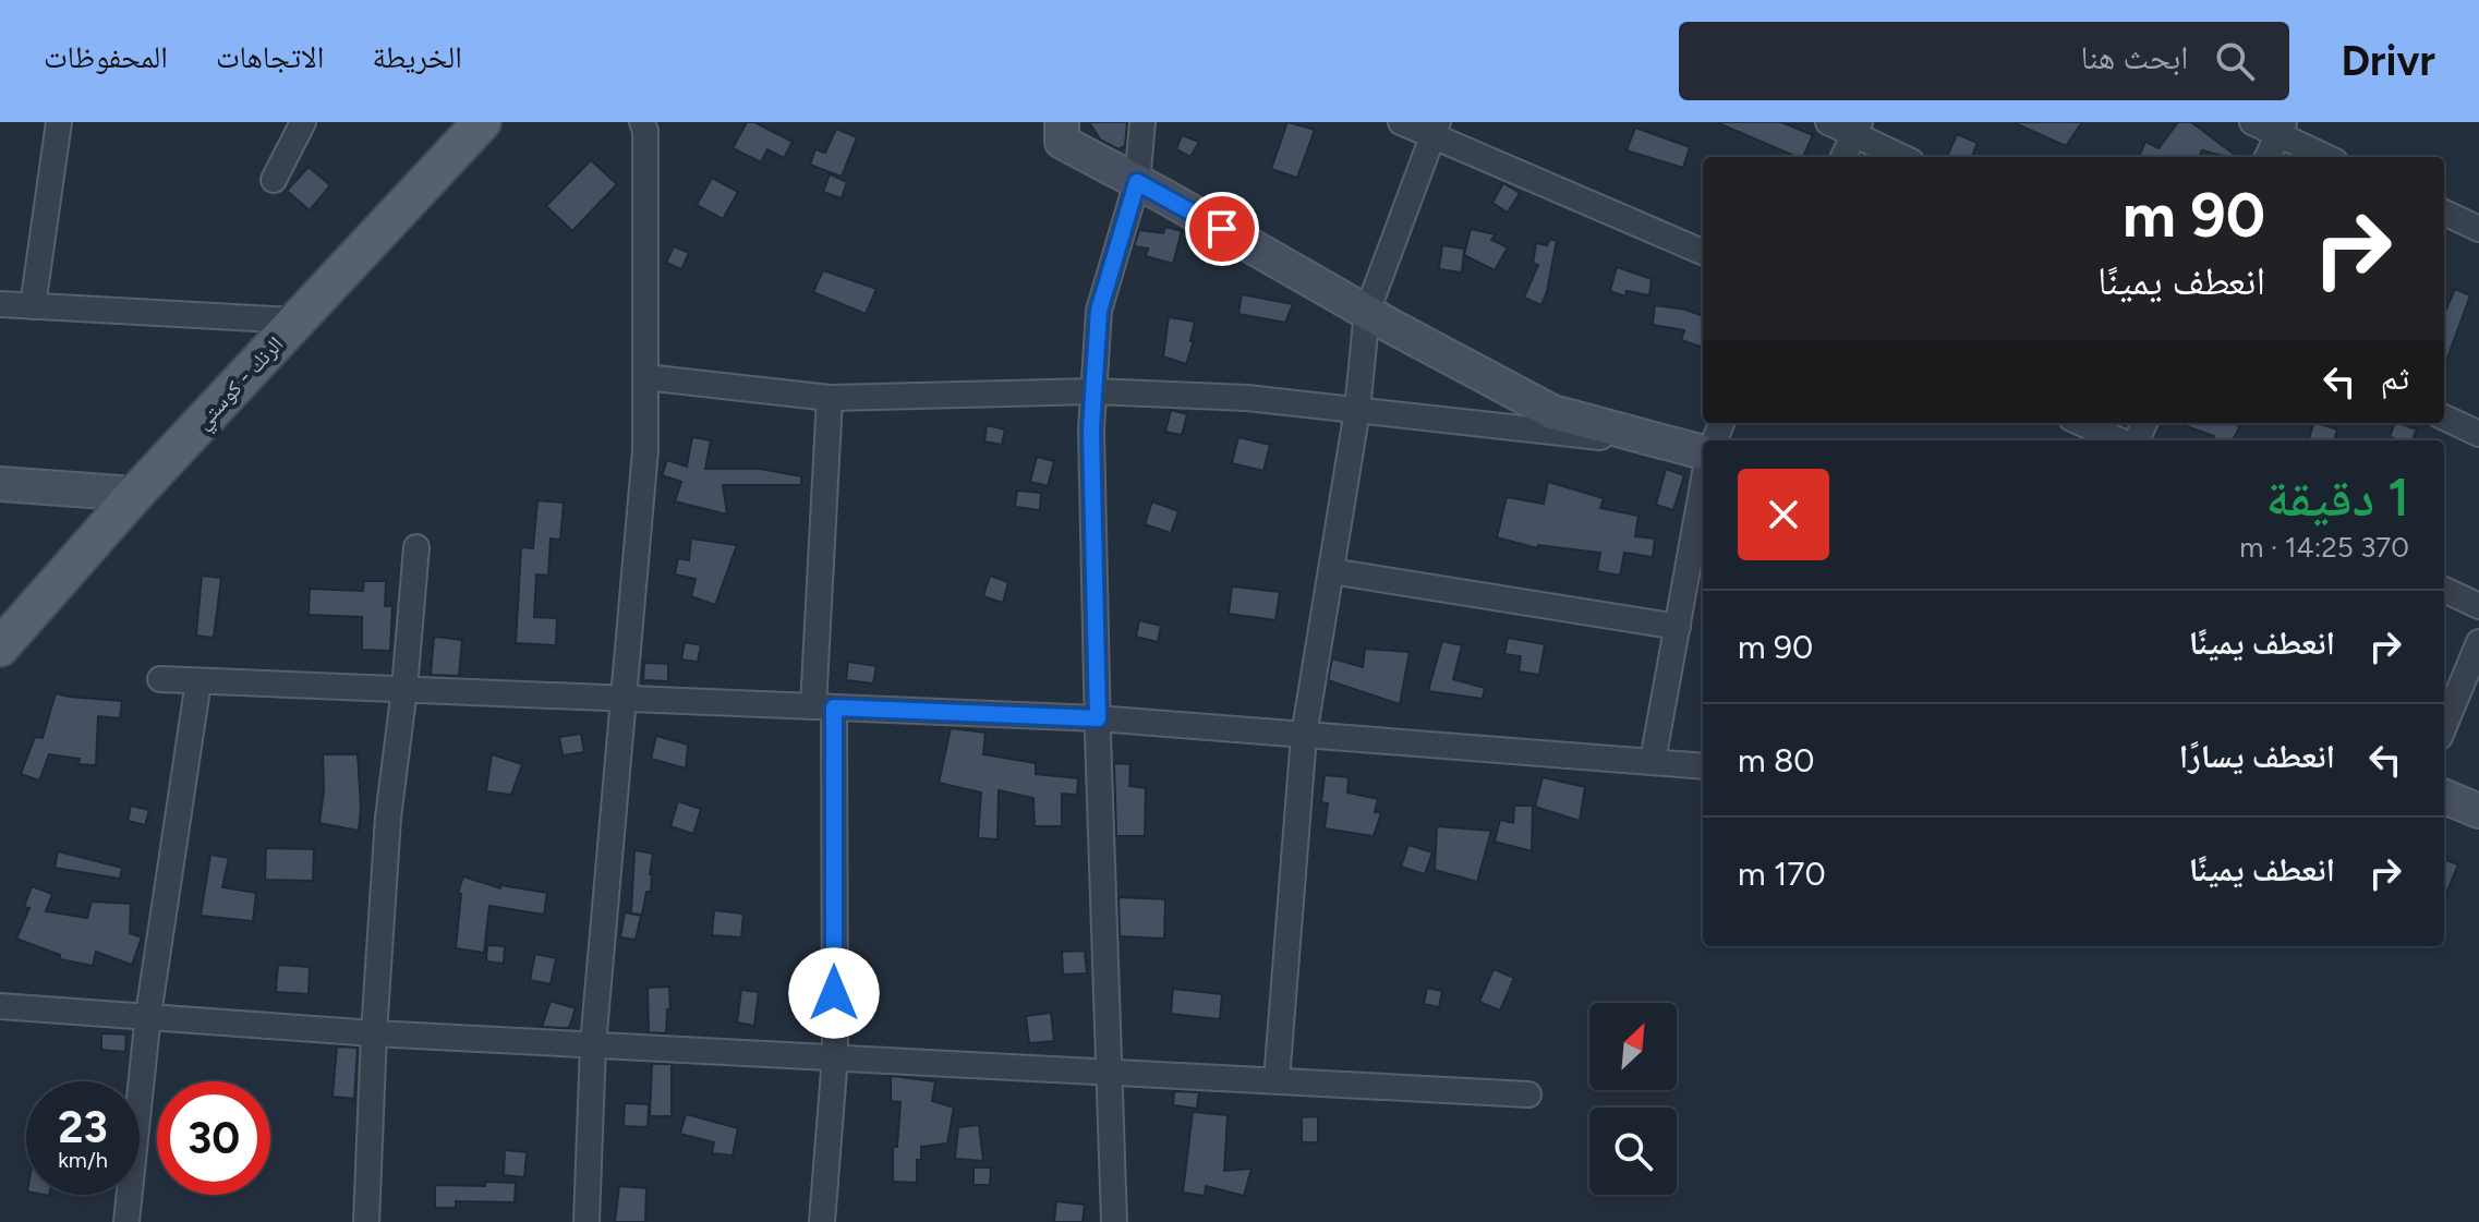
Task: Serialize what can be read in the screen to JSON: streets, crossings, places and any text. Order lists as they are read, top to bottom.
{
  "streets": {
    "main road": ["الرنك - كوستي"]
  },
  "north": "top right",
  "page": {
    "header": "Drivr",
    "search": "ابحث هنا",
    "nav": ["الخريطة", "الاتجاهات", "المحفوظات"],
    "turn": ["90 m", "انعطف يمينًا"],
    "then": "ثم",
    "heading": ["1 دقيقة", "370 m · 14:25"],
    "list": [
      {
        "name": "انعطف يمينًا",
        "value": "90 m"
      },
      {
        "name": "انعطف يسارًا",
        "value": "80 m"
      },
      {
        "name": "انعطف يمينًا",
        "value": "170 m"
      }
    ],
    "speed": "23 km/h",
    "limit": "30"
  }
}
